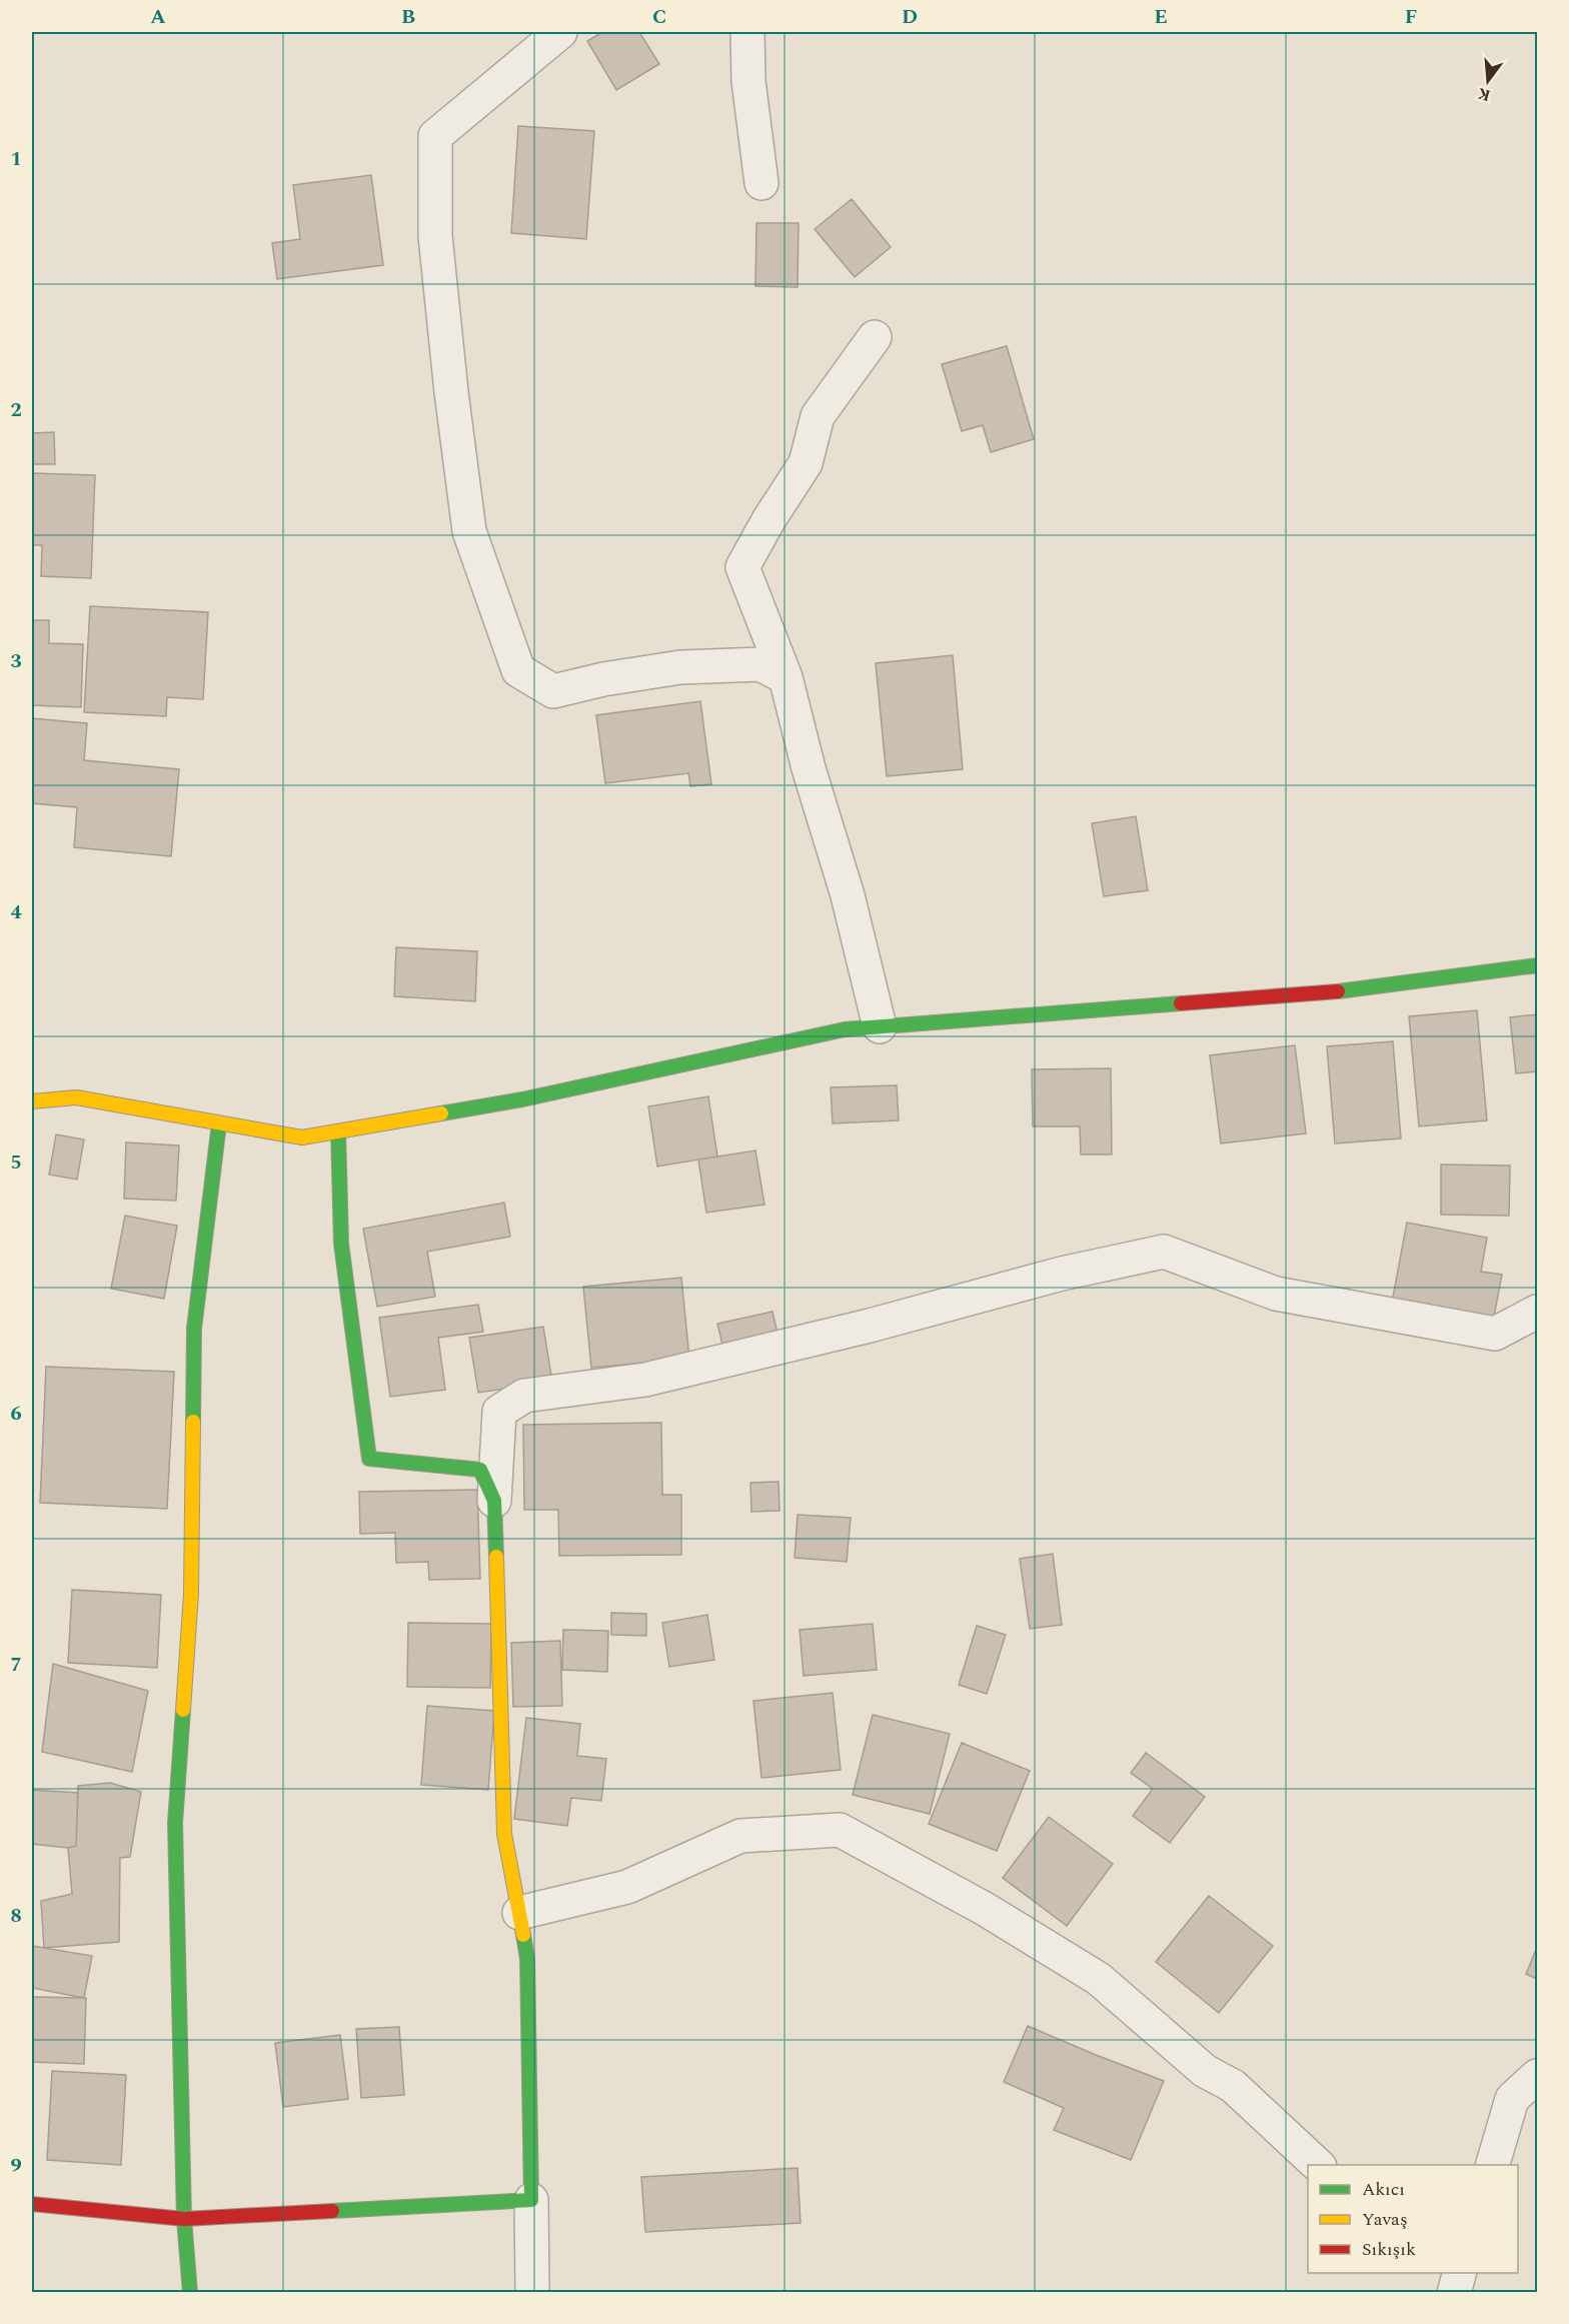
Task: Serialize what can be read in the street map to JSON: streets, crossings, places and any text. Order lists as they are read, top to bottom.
{
  "legend": ["Akıcı", "Yavaş", "Sıkışık"],
  "north": "bottom",
  "grid": {
    "columns": [
      "A",
      "B",
      "C",
      "D",
      "E",
      "F"
    ],
    "rows": [
      "1",
      "2",
      "3",
      "4",
      "5",
      "6",
      "7",
      "8",
      "9"
    ]
  }
}
